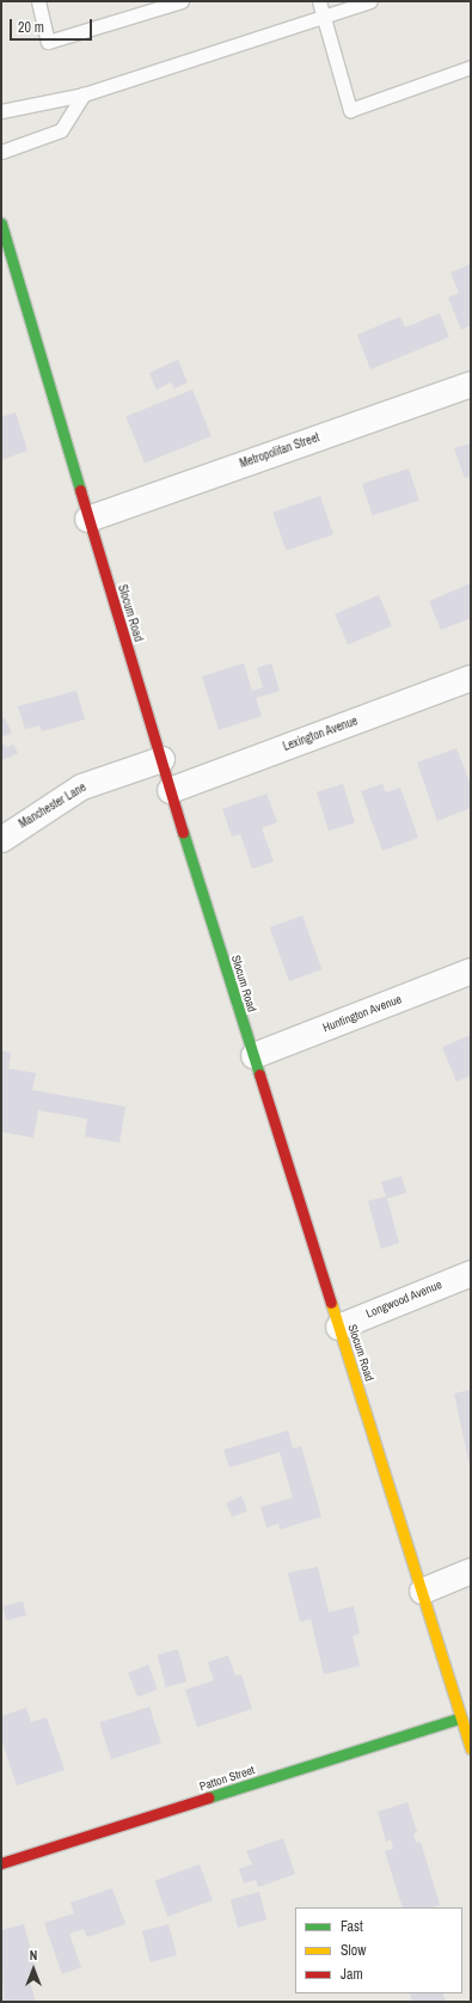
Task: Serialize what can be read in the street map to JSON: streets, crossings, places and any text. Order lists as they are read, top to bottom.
{
  "streets": {
    "main road": ["Slocum Road", "Patton Street"],
    "street": [
      "Metropolitan Street",
      "Lexington Avenue",
      "Manchester Lane",
      "Huntington Avenue",
      "Longwood Avenue"
    ]
  },
  "crossings": [
    ["Metropolitan Street", "Slocum Road"],
    ["Slocum Road", "Lexington Avenue"],
    ["Slocum Road", "Manchester Lane"],
    ["Slocum Road", "Huntington Avenue"],
    ["Slocum Road", "Longwood Avenue"],
    ["Slocum Road", "Patton Street"]
  ],
  "legend": ["Fast", "Slow", "Jam"],
  "scale_bar": "20 m",
  "north": "top"
}
